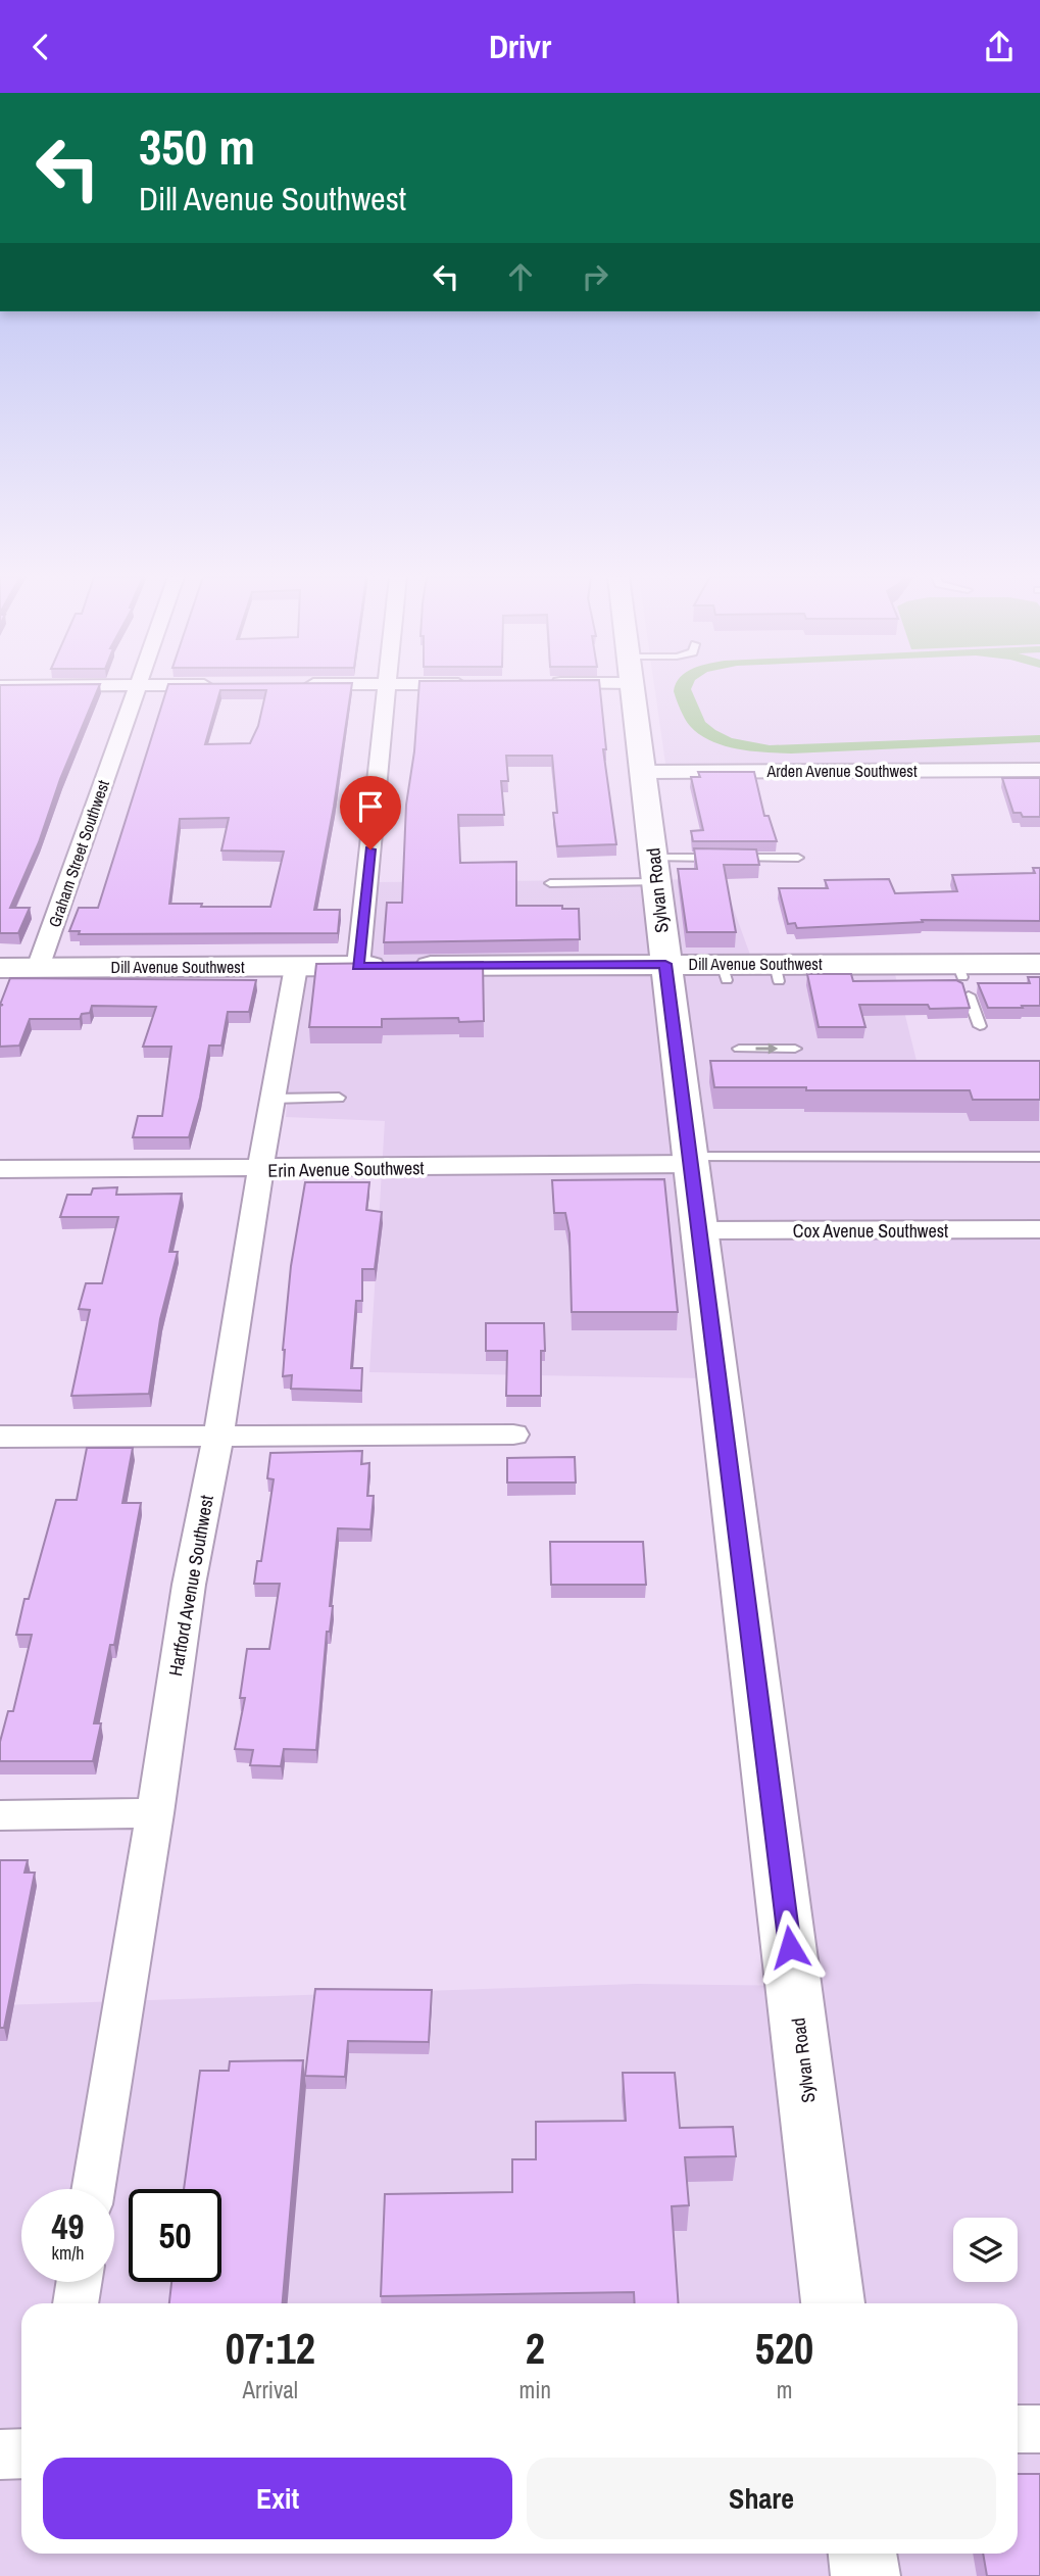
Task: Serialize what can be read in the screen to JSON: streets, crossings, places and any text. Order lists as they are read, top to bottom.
{
  "streets": {
    "main road": ["Sylvan Road", "Dill Avenue Southwest"],
    "street": [
      "Arden Avenue Southwest",
      "Graham Street Southwest",
      "Erin Avenue Southwest",
      "Cox Avenue Southwest",
      "Hartford Avenue Southwest"
    ]
  },
  "crossings": [
    ["Arden Avenue Southwest", "Sylvan Road"],
    ["Graham Street Southwest", "Dill Avenue Southwest"],
    ["Sylvan Road", "Dill Avenue Southwest"],
    ["Sylvan Road", "Erin Avenue Southwest"],
    ["Sylvan Road", "Cox Avenue Southwest"],
    ["Dill Avenue Southwest", "Hartford Avenue Southwest"],
    ["Erin Avenue Southwest", "Hartford Avenue Southwest"]
  ],
  "page": {
    "header": "Drivr",
    "turn": ["350 m", "Dill Avenue Southwest"],
    "speed": "49 km/h",
    "limit": "50",
    "eta": [
      "07:12",
      "Arrival",
      "2",
      "min",
      "520",
      "m"
    ],
    "buttons": ["Exit", "Share"]
  }
}
